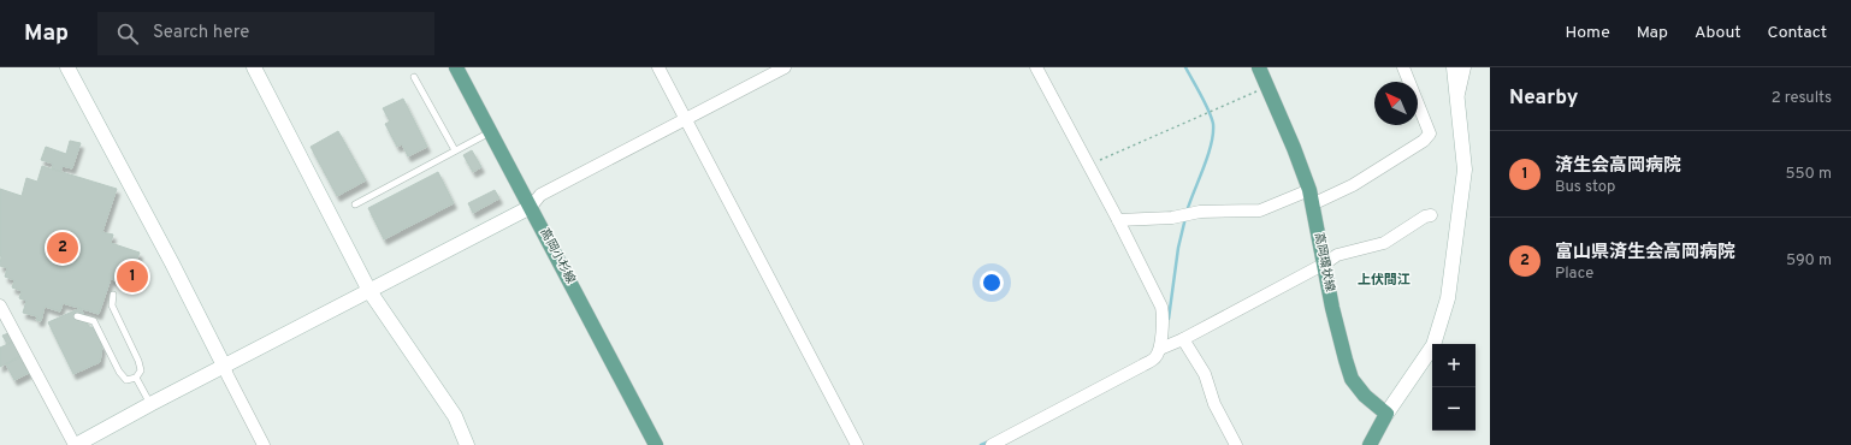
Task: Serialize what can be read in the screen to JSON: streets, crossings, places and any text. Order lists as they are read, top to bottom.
{
  "streets": {
    "main road": ["高岡小杉線", "高岡環状線"]
  },
  "districts": ["上伏間江"],
  "north": "top left",
  "page": {
    "header": "Map",
    "search": "Search here",
    "nav": [
      "Home",
      "Map",
      "About",
      "Contact"
    ],
    "heading": ["Nearby", "2 results"],
    "list": [
      {
        "mark": "1",
        "name": "済生会高岡病院",
        "note": "Bus stop",
        "value": "550 m"
      },
      {
        "mark": "2",
        "name": "富山県済生会高岡病院",
        "note": "Place",
        "value": "590 m"
      }
    ],
    "pins": ["2", "1"],
    "map_buttons": ["+", "−"]
  }
}
